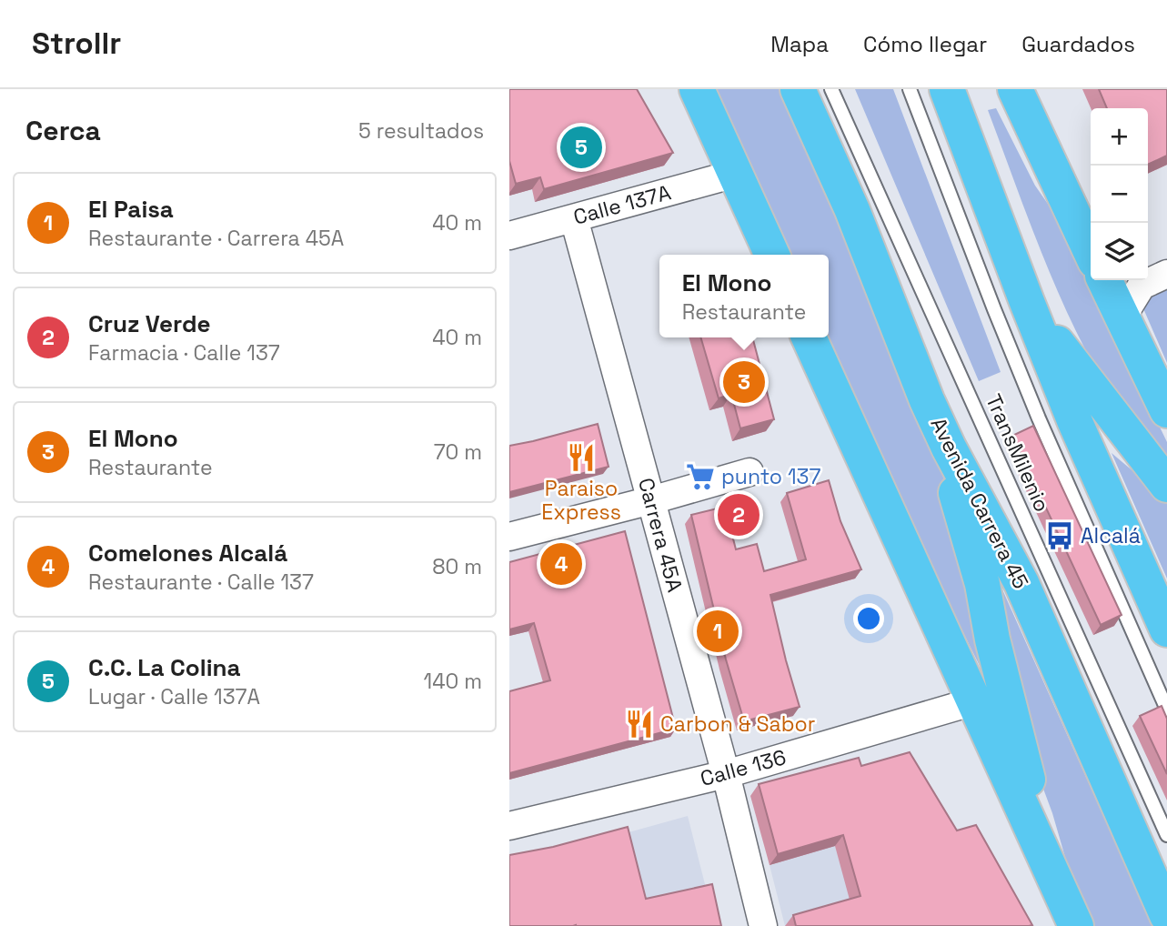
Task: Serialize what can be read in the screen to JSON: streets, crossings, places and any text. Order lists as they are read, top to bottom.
{
  "streets": {
    "highway": ["Avenida Carrera 45"],
    "street": ["Calle 137A", "Carrera 45A", "Calle 136"],
    "lane": ["TransMilenio"]
  },
  "crossings": [
    ["Calle 137A", "Carrera 45A"],
    ["Carrera 45A", "Calle 136"]
  ],
  "places": {
    "restaurant": ["Paraiso Express", "Carbon & Sabor"],
    "supermarket": ["punto 137"],
    "bus stop": ["Alcalá"]
  },
  "page": {
    "header": "Strollr",
    "nav": ["Mapa", "Cómo llegar", "Guardados"],
    "heading": ["Cerca", "5 resultados"],
    "map_buttons": ["+", "−"],
    "pins": [
      "5",
      "3",
      "2",
      "4",
      "1"
    ],
    "list": [
      {
        "mark": "1",
        "name": "El Paisa",
        "note": "Restaurante · Carrera 45A",
        "value": "40 m"
      },
      {
        "mark": "2",
        "name": "Cruz Verde",
        "note": "Farmacia · Calle 137",
        "value": "40 m"
      },
      {
        "mark": "3",
        "name": "El Mono",
        "note": "Restaurante",
        "value": "70 m"
      },
      {
        "mark": "4",
        "name": "Comelones Alcalá",
        "note": "Restaurante · Calle 137",
        "value": "80 m"
      },
      {
        "mark": "5",
        "name": "C.C. La Colina",
        "note": "Lugar · Calle 137A",
        "value": "140 m"
      }
    ],
    "popup": ["El Mono", "Restaurante"]
  }
}
